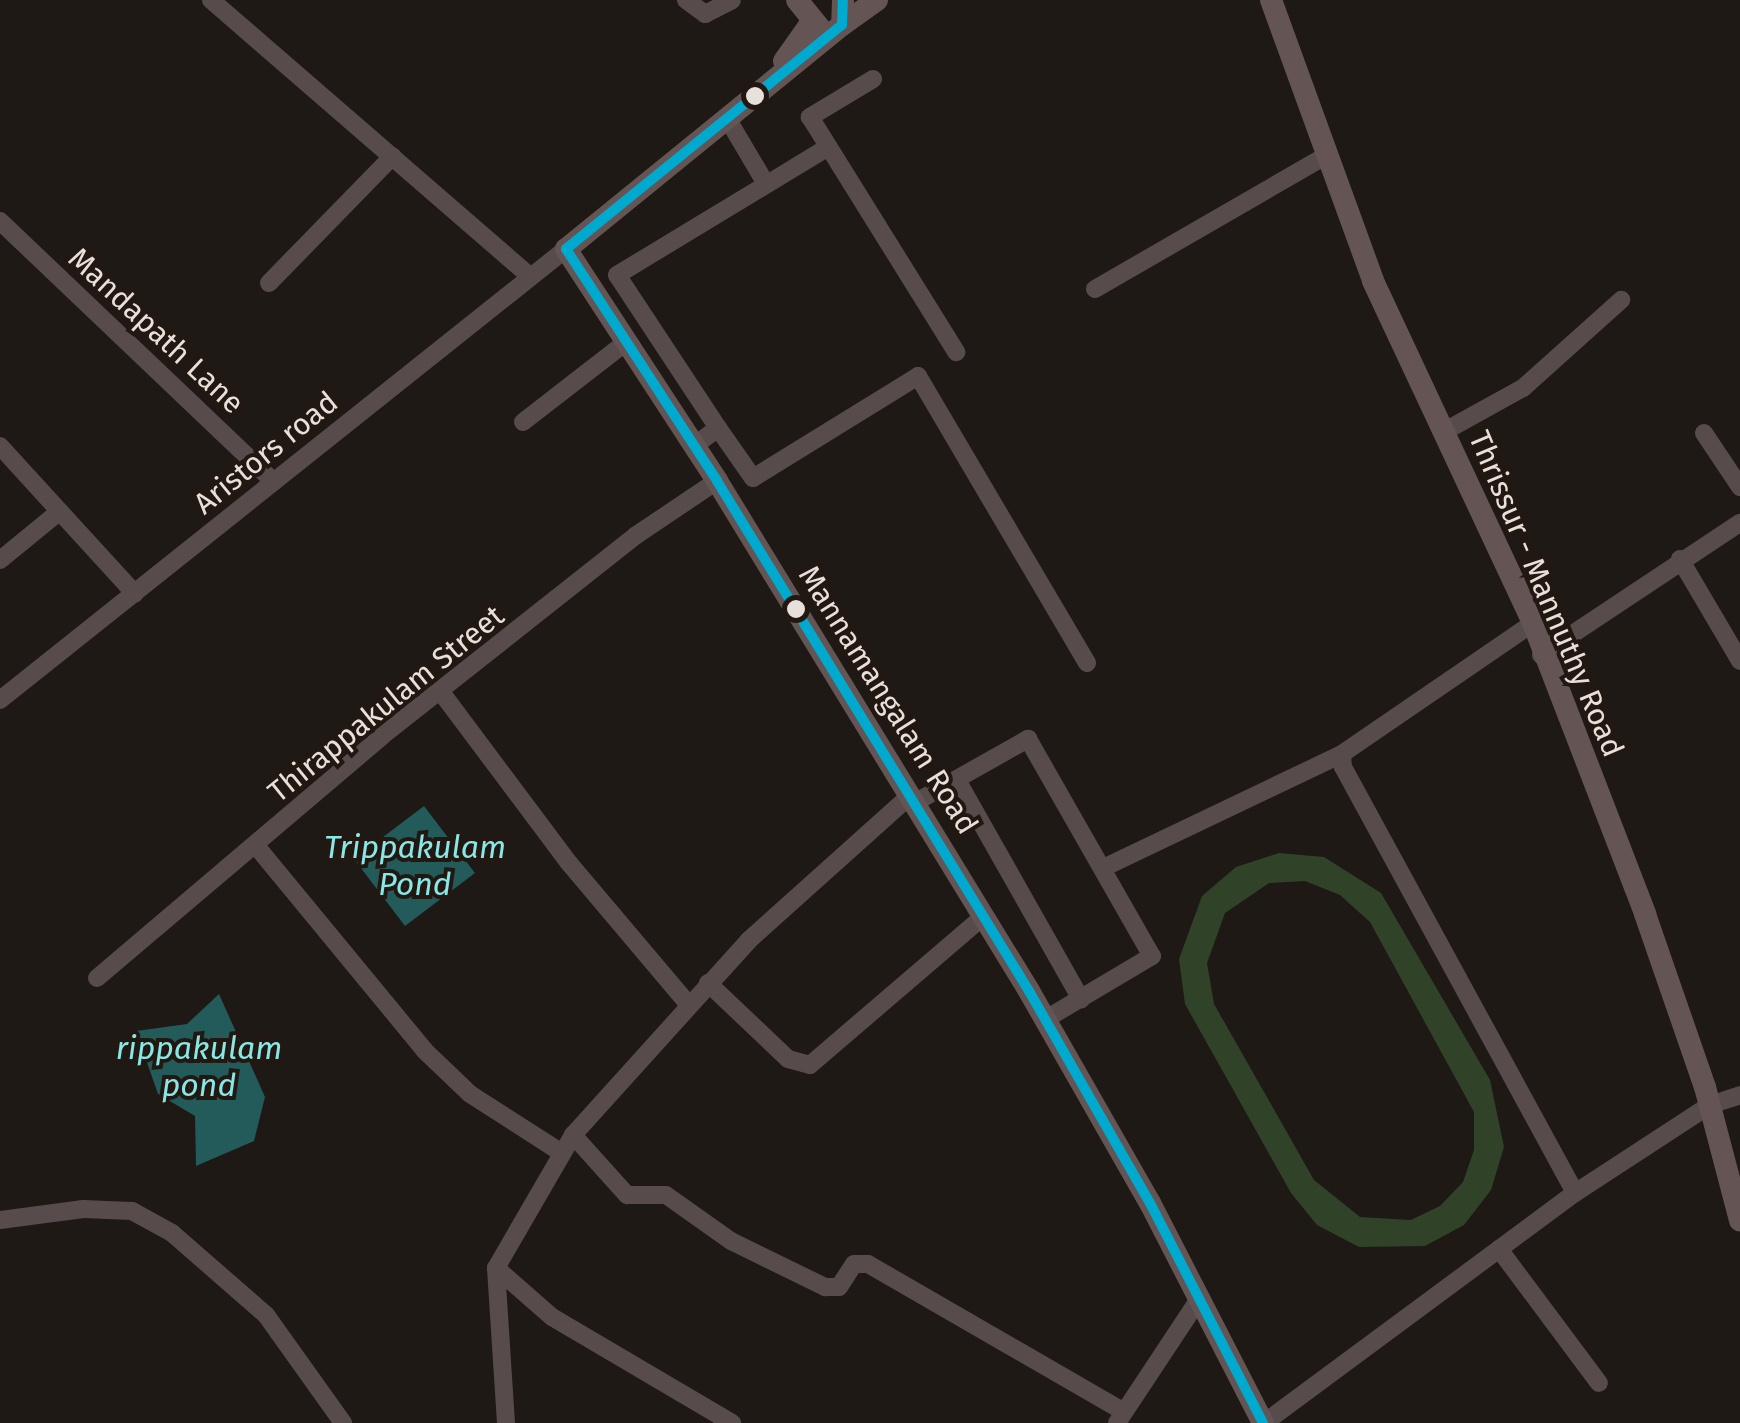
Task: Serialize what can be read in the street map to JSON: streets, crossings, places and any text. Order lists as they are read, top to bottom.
{
  "streets": {
    "main road": ["Thrissur - Mannuthy Road", "Mannamangalam Road"],
    "street": ["Mandapath Lane", "Aristors road", "Thirappakulam Street"]
  },
  "crossings": [
    ["Mandapath Lane", "Aristors road"],
    ["Aristors road", "Mannamangalam Road"],
    ["Mannamangalam Road", "Thirappakulam Street"]
  ],
  "water": ["Trippakulam Pond", "rippakulam pond"]
}
